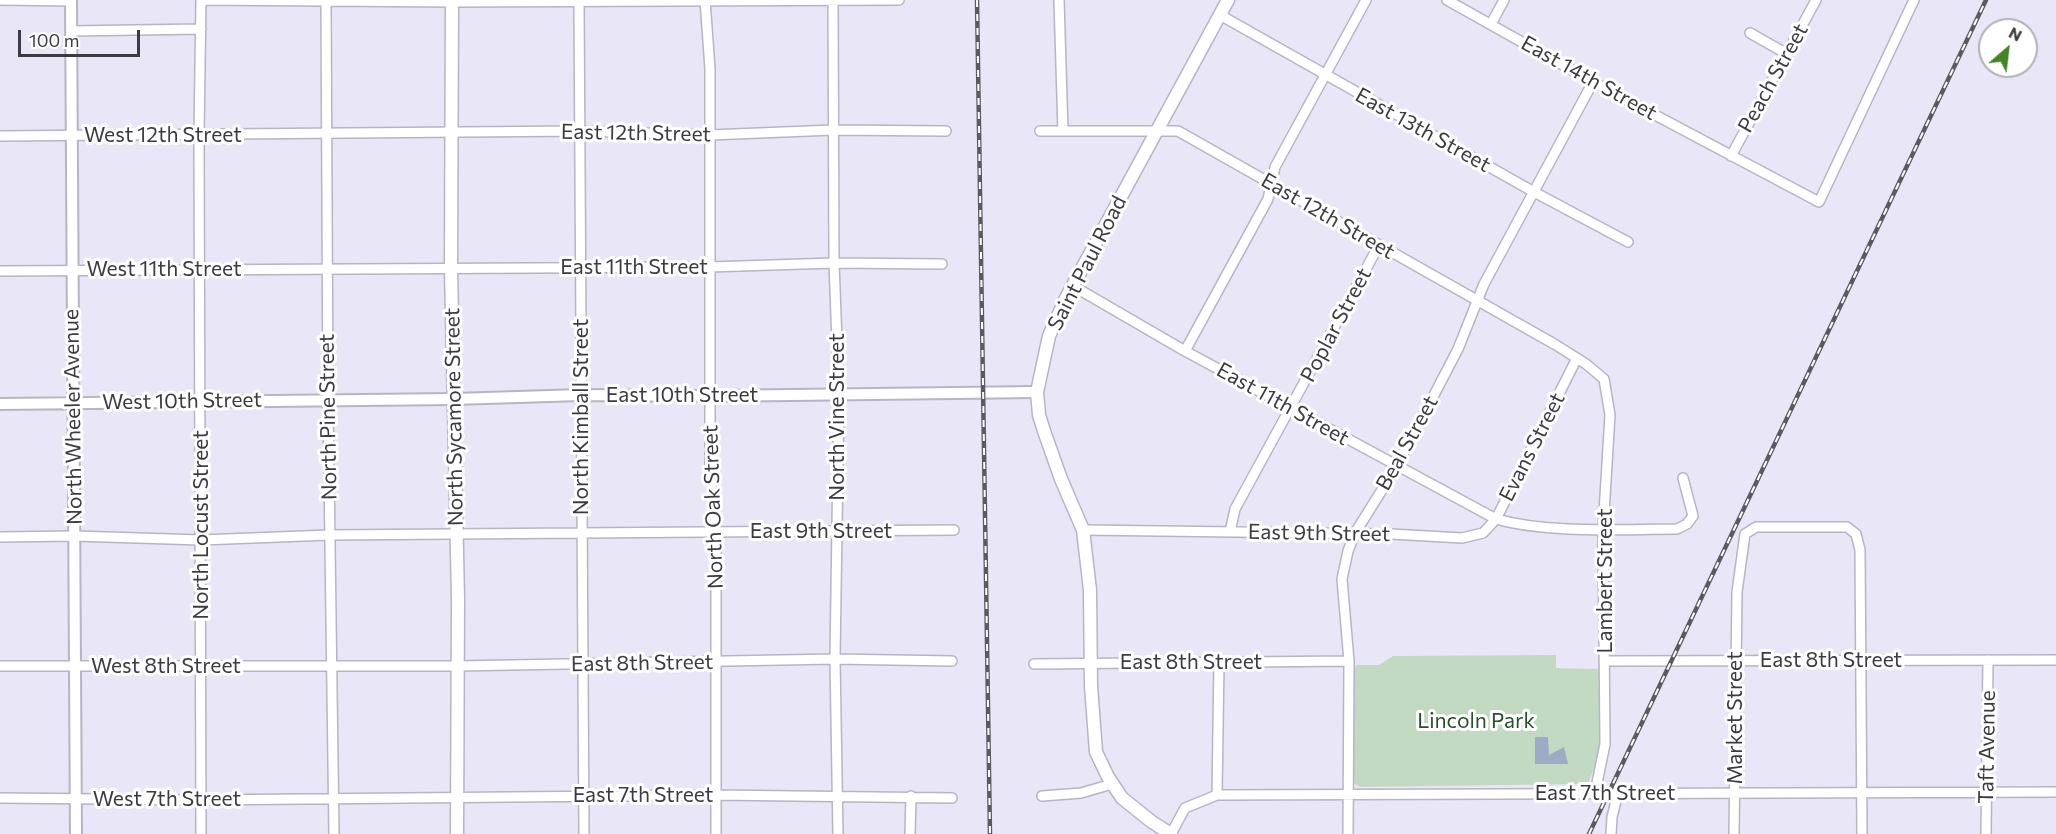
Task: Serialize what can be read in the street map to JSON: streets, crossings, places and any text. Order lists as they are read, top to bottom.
{
  "streets": {
    "main road": ["Saint Paul Road", "North Sycamore Street"],
    "street": [
      "East 14th Street",
      "Peach Street",
      "East 13th Street",
      "East 12th Street",
      "West 12th Street",
      "East 11th Street",
      "West 11th Street",
      "Poplar Street",
      "East 10th Street",
      "West 10th Street",
      "North Wheeler Avenue",
      "North Pine Street",
      "North Kimball Street",
      "North Vine Street",
      "Beal Street",
      "Evans Street",
      "North Oak Street",
      "North Locust Street",
      "East 9th Street",
      "Lambert Street",
      "East 8th Street",
      "West 8th Street",
      "Market Street",
      "Taft Avenue",
      "East 7th Street",
      "West 7th Street"
    ]
  },
  "crossings": [
    ["East 14th Street", "Peach Street"],
    ["East 14th Street", "Beal Street"],
    ["East 13th Street", "Saint Paul Road"],
    ["East 13th Street", "Beal Street"],
    ["East 12th Street", "West 12th Street"],
    ["East 12th Street", "Saint Paul Road"],
    ["East 12th Street", "Poplar Street"],
    ["East 12th Street", "North Pine Street"],
    ["East 12th Street", "North Sycamore Street"],
    ["East 12th Street", "North Kimball Street"],
    ["East 12th Street", "North Vine Street"],
    ["East 12th Street", "Beal Street"],
    ["East 12th Street", "Evans Street"],
    ["East 12th Street", "North Oak Street"],
    ["East 12th Street", "Lambert Street"],
    ["West 12th Street", "North Wheeler Avenue"],
    ["West 12th Street", "North Pine Street"],
    ["West 12th Street", "North Locust Street"],
    ["Saint Paul Road", "East 11th Street"],
    ["Saint Paul Road", "East 10th Street"],
    ["Saint Paul Road", "East 9th Street"],
    ["Saint Paul Road", "East 8th Street"],
    ["Saint Paul Road", "East 7th Street"],
    ["East 11th Street", "West 11th Street"],
    ["East 11th Street", "Poplar Street"],
    ["East 11th Street", "North Pine Street"],
    ["East 11th Street", "North Sycamore Street"],
    ["East 11th Street", "North Kimball Street"],
    ["East 11th Street", "North Vine Street"],
    ["East 11th Street", "Beal Street"],
    ["East 11th Street", "Evans Street"],
    ["East 11th Street", "North Oak Street"],
    ["West 11th Street", "North Wheeler Avenue"],
    ["West 11th Street", "North Pine Street"],
    ["West 11th Street", "North Locust Street"],
    ["Poplar Street", "East 9th Street"],
    ["East 10th Street", "West 10th Street"],
    ["East 10th Street", "North Pine Street"],
    ["East 10th Street", "North Sycamore Street"],
    ["East 10th Street", "North Kimball Street"],
    ["East 10th Street", "North Vine Street"],
    ["East 10th Street", "North Oak Street"],
    ["West 10th Street", "North Wheeler Avenue"],
    ["West 10th Street", "North Pine Street"],
    ["West 10th Street", "North Locust Street"],
    ["North Wheeler Avenue", "East 9th Street"],
    ["North Wheeler Avenue", "West 8th Street"],
    ["North Wheeler Avenue", "West 7th Street"],
    ["North Pine Street", "East 9th Street"],
    ["North Pine Street", "East 8th Street"],
    ["North Pine Street", "West 8th Street"],
    ["North Pine Street", "East 7th Street"],
    ["North Pine Street", "West 7th Street"],
    ["North Sycamore Street", "East 9th Street"],
    ["North Sycamore Street", "East 8th Street"],
    ["North Sycamore Street", "East 7th Street"],
    ["North Kimball Street", "East 9th Street"],
    ["North Kimball Street", "East 8th Street"],
    ["North Kimball Street", "East 7th Street"],
    ["North Vine Street", "East 9th Street"],
    ["North Vine Street", "East 8th Street"],
    ["North Vine Street", "East 7th Street"],
    ["Beal Street", "East 9th Street"],
    ["Beal Street", "East 8th Street"],
    ["Beal Street", "East 7th Street"],
    ["Evans Street", "East 9th Street"],
    ["North Oak Street", "East 9th Street"],
    ["North Oak Street", "East 8th Street"],
    ["North Oak Street", "East 7th Street"],
    ["North Locust Street", "East 9th Street"],
    ["North Locust Street", "West 8th Street"],
    ["North Locust Street", "West 7th Street"],
    ["Lambert Street", "East 8th Street"],
    ["Lambert Street", "East 7th Street"],
    ["East 8th Street", "West 8th Street"],
    ["East 8th Street", "Market Street"],
    ["East 8th Street", "Taft Avenue"],
    ["Market Street", "East 7th Street"],
    ["Taft Avenue", "East 7th Street"],
    ["East 7th Street", "West 7th Street"]
  ],
  "parks": ["Lincoln Park"],
  "scale_bar": "100 m",
  "north": "top right"
}
